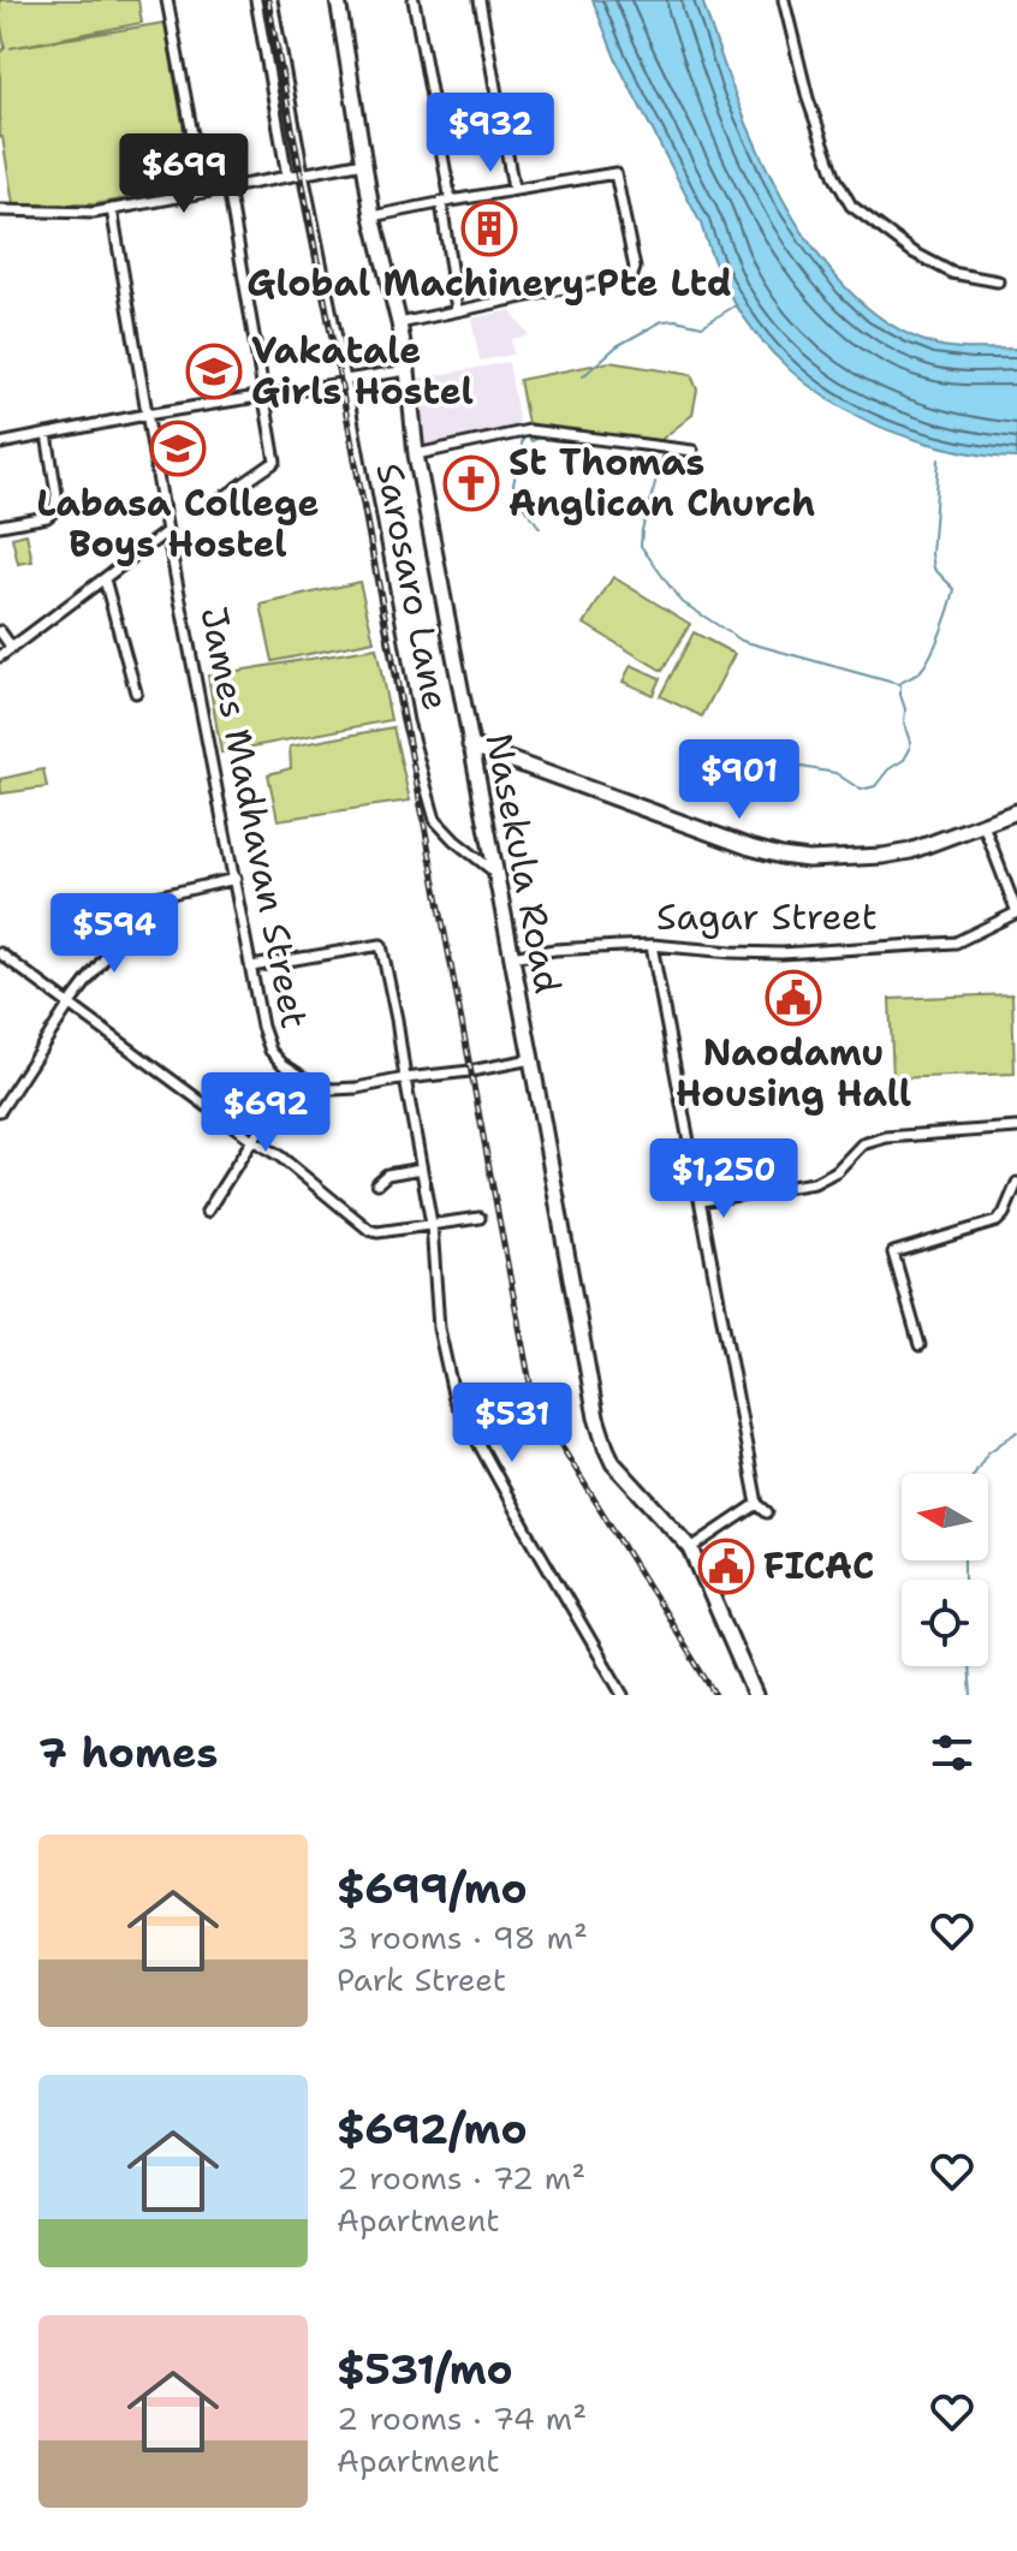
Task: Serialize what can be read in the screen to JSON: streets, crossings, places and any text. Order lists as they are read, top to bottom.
{
  "streets": {
    "main road": ["Nasekula Road"],
    "street": ["Sarosaro Lane", "James Madhavan Street", "Sagar Street"]
  },
  "crossings": [
    ["Sarosaro Lane", "Nasekula Road"],
    ["James Madhavan Street", "Nasekula Road"],
    ["Nasekula Road", "Sagar Street"]
  ],
  "places": {
    "building": ["Global Machinery Pte Ltd"],
    "school or university": ["Vakatale Girls Hostel", "Labasa College Boys Hostel"],
    "church": ["St Thomas Anglican Church"],
    "public building": ["Naodamu Housing Hall", "FICAC"]
  },
  "north": "left",
  "page": {
    "price": [
      "$932",
      "$699",
      "$901",
      "$594",
      "$692",
      "$1,250",
      "$531"
    ],
    "heading": "7 homes",
    "list": [
      {
        "name": "$699/mo",
        "note": "3 rooms · 98 m² · Park Street"
      },
      {
        "name": "$692/mo",
        "note": "2 rooms · 72 m² · Apartment"
      },
      {
        "name": "$531/mo",
        "note": "2 rooms · 74 m² · Apartment"
      }
    ]
  }
}
